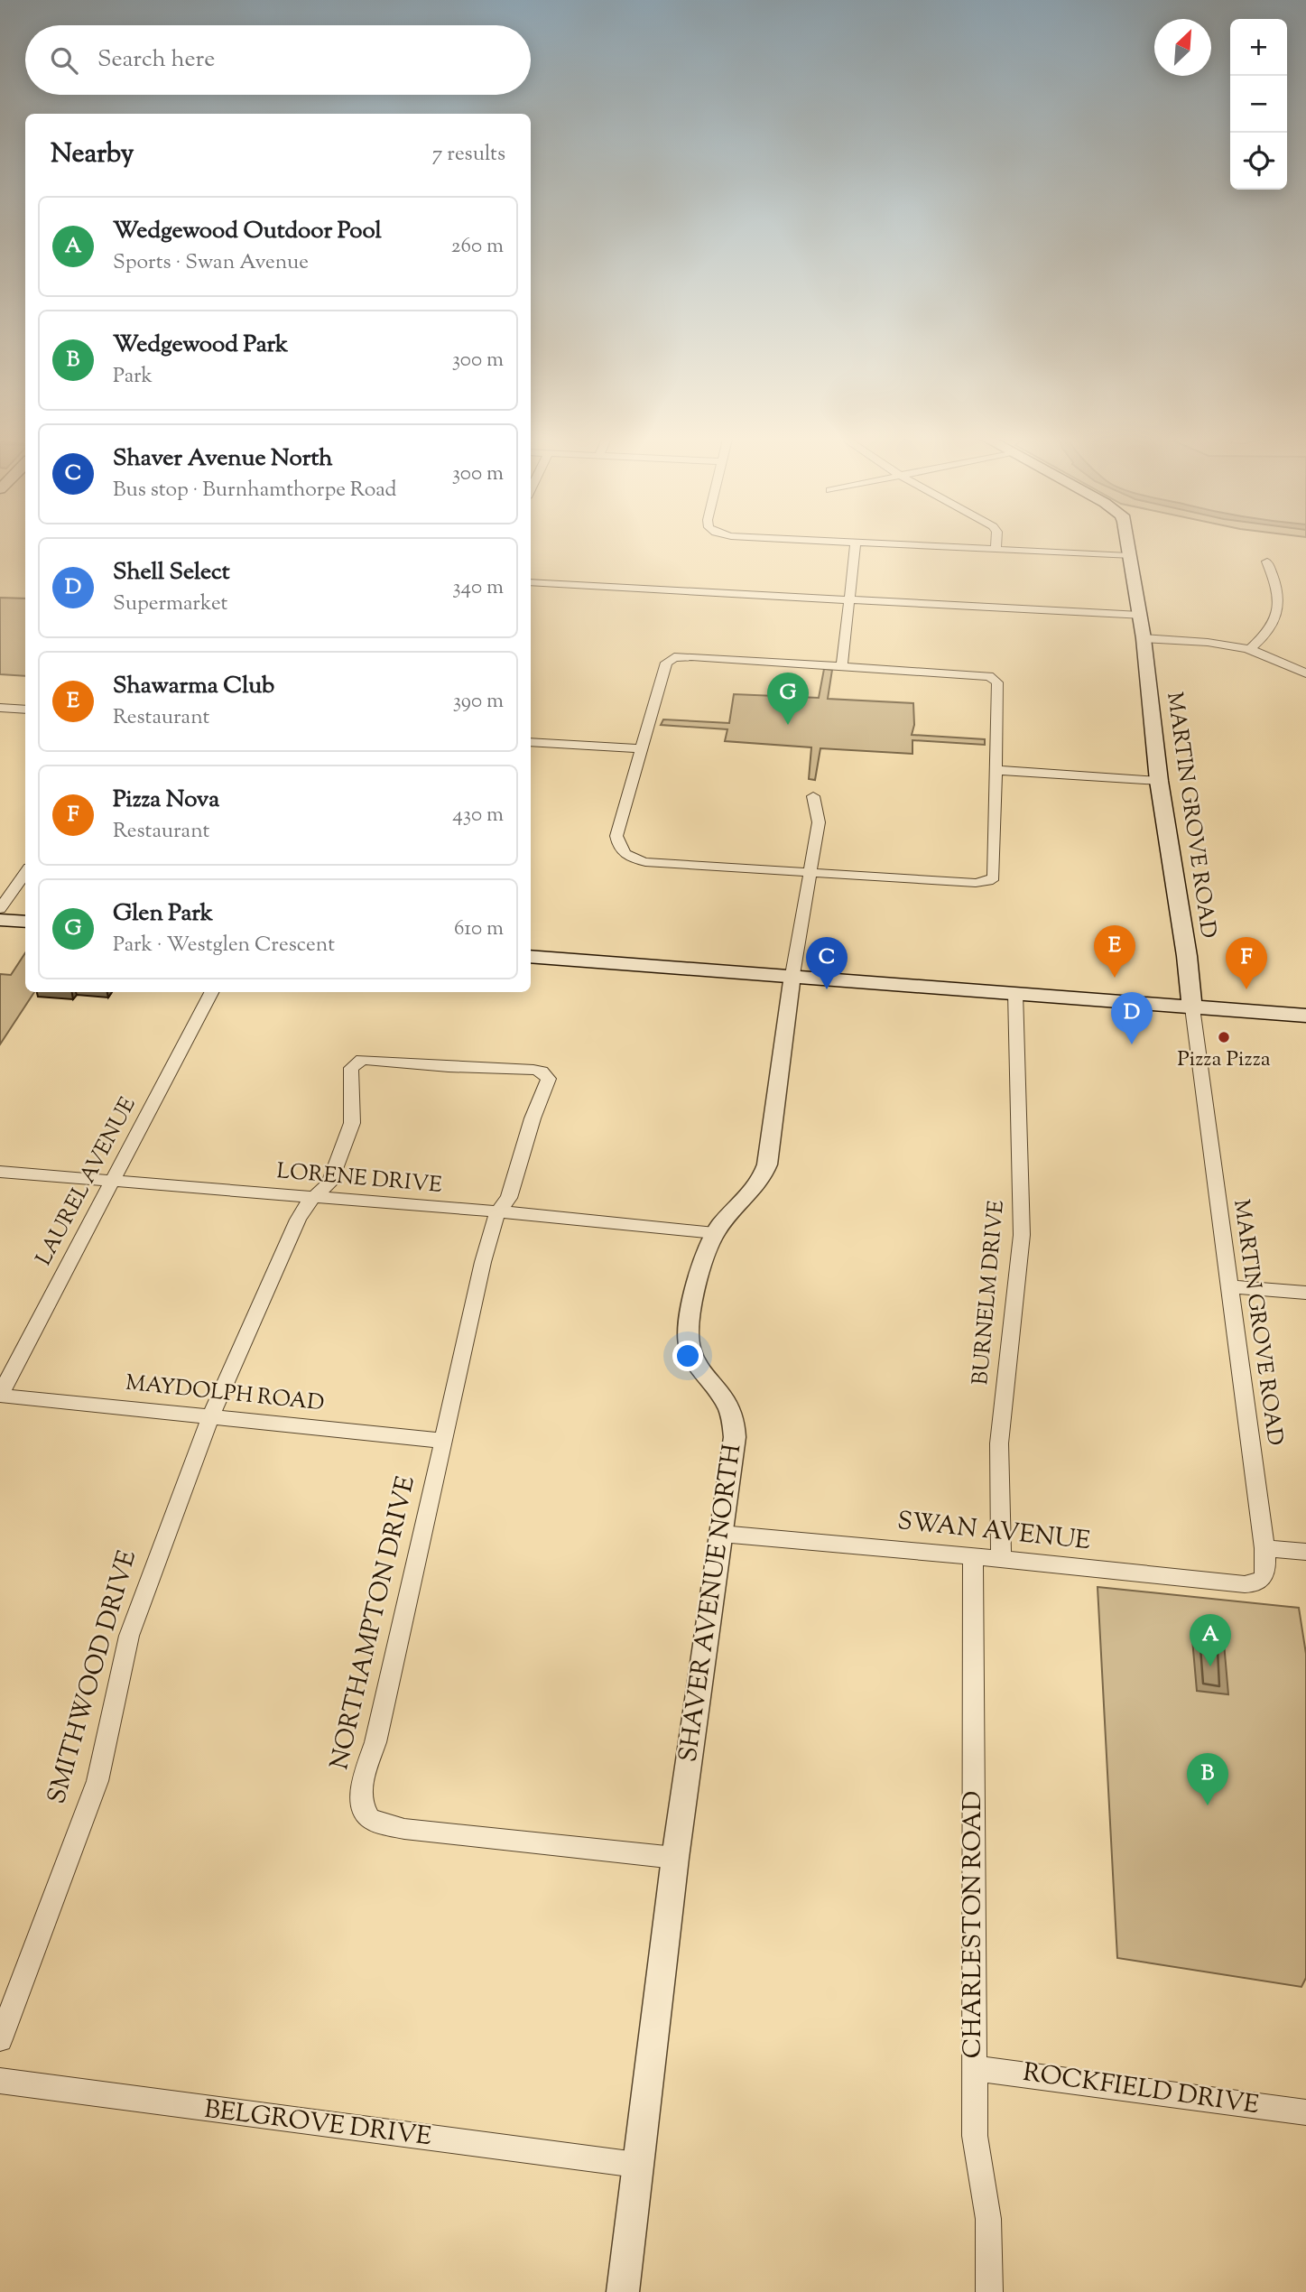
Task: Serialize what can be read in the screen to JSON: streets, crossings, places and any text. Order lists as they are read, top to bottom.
{
  "streets": {
    "main road": ["MARTIN GROVE ROAD"],
    "street": [
      "LORENE DRIVE",
      "LAUREL AVENUE",
      "BURNELM DRIVE",
      "MAYDOLPH ROAD",
      "SWAN AVENUE",
      "SHAVER AVENUE NORTH",
      "NORTHAMPTON DRIVE",
      "SMITHWOOD DRIVE",
      "CHARLESTON ROAD",
      "ROCKFIELD DRIVE",
      "BELGROVE DRIVE"
    ]
  },
  "crossings": [
    ["MARTIN GROVE ROAD", "SWAN AVENUE"],
    ["LORENE DRIVE", "LAUREL AVENUE"],
    ["LORENE DRIVE", "SHAVER AVENUE NORTH"],
    ["LORENE DRIVE", "NORTHAMPTON DRIVE"],
    ["LORENE DRIVE", "SMITHWOOD DRIVE"],
    ["LAUREL AVENUE", "MAYDOLPH ROAD"],
    ["BURNELM DRIVE", "SWAN AVENUE"],
    ["MAYDOLPH ROAD", "NORTHAMPTON DRIVE"],
    ["MAYDOLPH ROAD", "SMITHWOOD DRIVE"],
    ["SWAN AVENUE", "SHAVER AVENUE NORTH"],
    ["SWAN AVENUE", "CHARLESTON ROAD"],
    ["SHAVER AVENUE NORTH", "NORTHAMPTON DRIVE"],
    ["SHAVER AVENUE NORTH", "BELGROVE DRIVE"],
    ["NORTHAMPTON DRIVE", "SMITHWOOD DRIVE"],
    ["CHARLESTON ROAD", "ROCKFIELD DRIVE"]
  ],
  "places": ["Pizza Pizza"],
  "north": "top right",
  "page": {
    "map_buttons": ["+", "−"],
    "search": "Search here",
    "heading": ["Nearby", "7 results"],
    "list": [
      {
        "mark": "A",
        "name": "Wedgewood Outdoor Pool",
        "note": "Sports · Swan Avenue",
        "value": "260 m"
      },
      {
        "mark": "B",
        "name": "Wedgewood Park",
        "note": "Park",
        "value": "300 m"
      },
      {
        "mark": "C",
        "name": "Shaver Avenue North",
        "note": "Bus stop · Burnhamthorpe Road",
        "value": "300 m"
      },
      {
        "mark": "D",
        "name": "Shell Select",
        "note": "Supermarket",
        "value": "340 m"
      },
      {
        "mark": "E",
        "name": "Shawarma Club",
        "note": "Restaurant",
        "value": "390 m"
      },
      {
        "mark": "F",
        "name": "Pizza Nova",
        "note": "Restaurant",
        "value": "430 m"
      },
      {
        "mark": "G",
        "name": "Glen Park",
        "note": "Park · Westglen Crescent",
        "value": "610 m"
      }
    ],
    "pins": [
      "G",
      "E",
      "C",
      "F",
      "D",
      "A",
      "B"
    ]
  }
}
